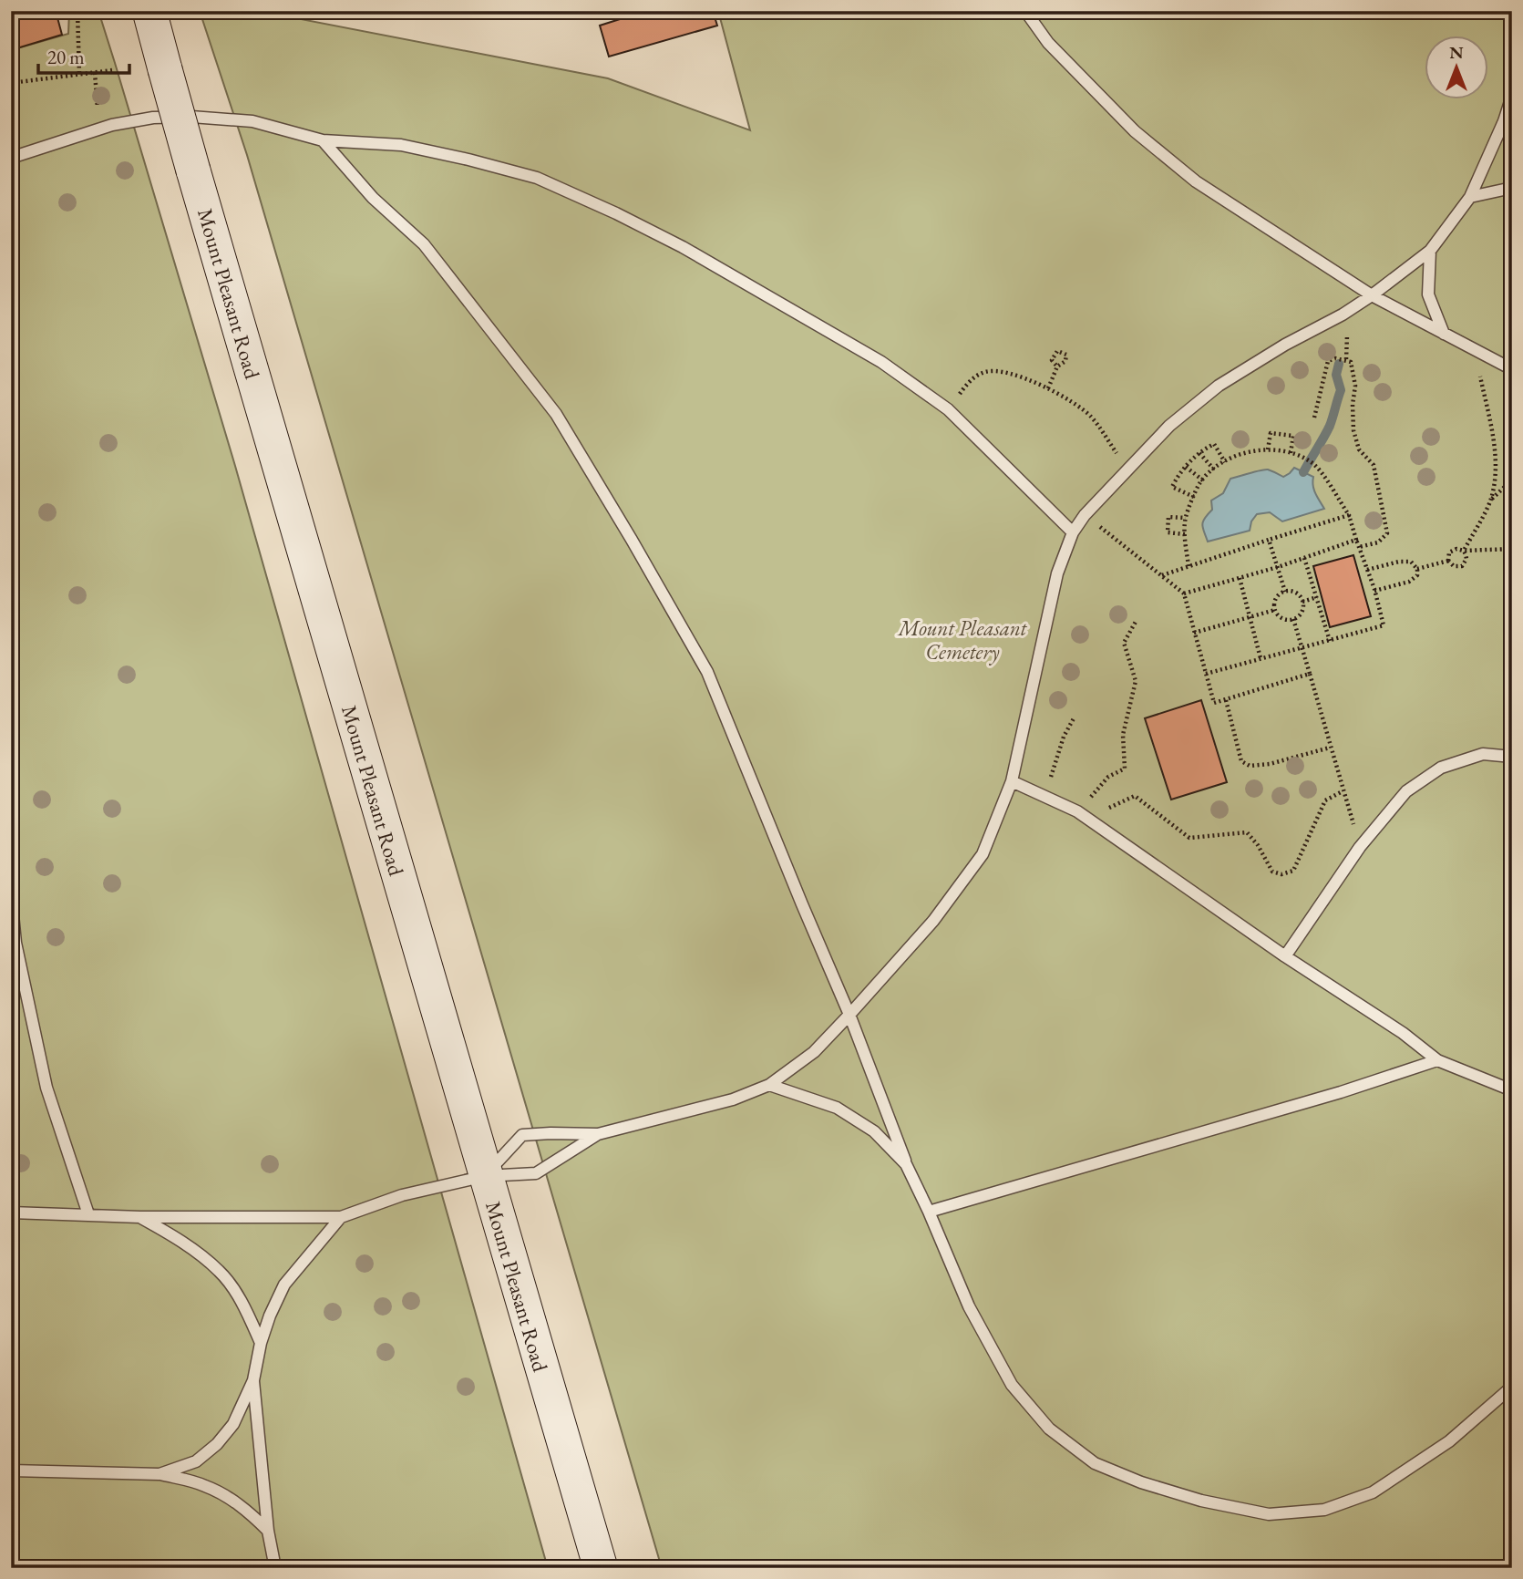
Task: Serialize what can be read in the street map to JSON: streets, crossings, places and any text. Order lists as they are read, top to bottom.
{
  "streets": {
    "main road": ["Mount Pleasant Road"]
  },
  "parks": ["Mount Pleasant Cemetery"],
  "scale_bar": "20 m",
  "north": "top"
}
